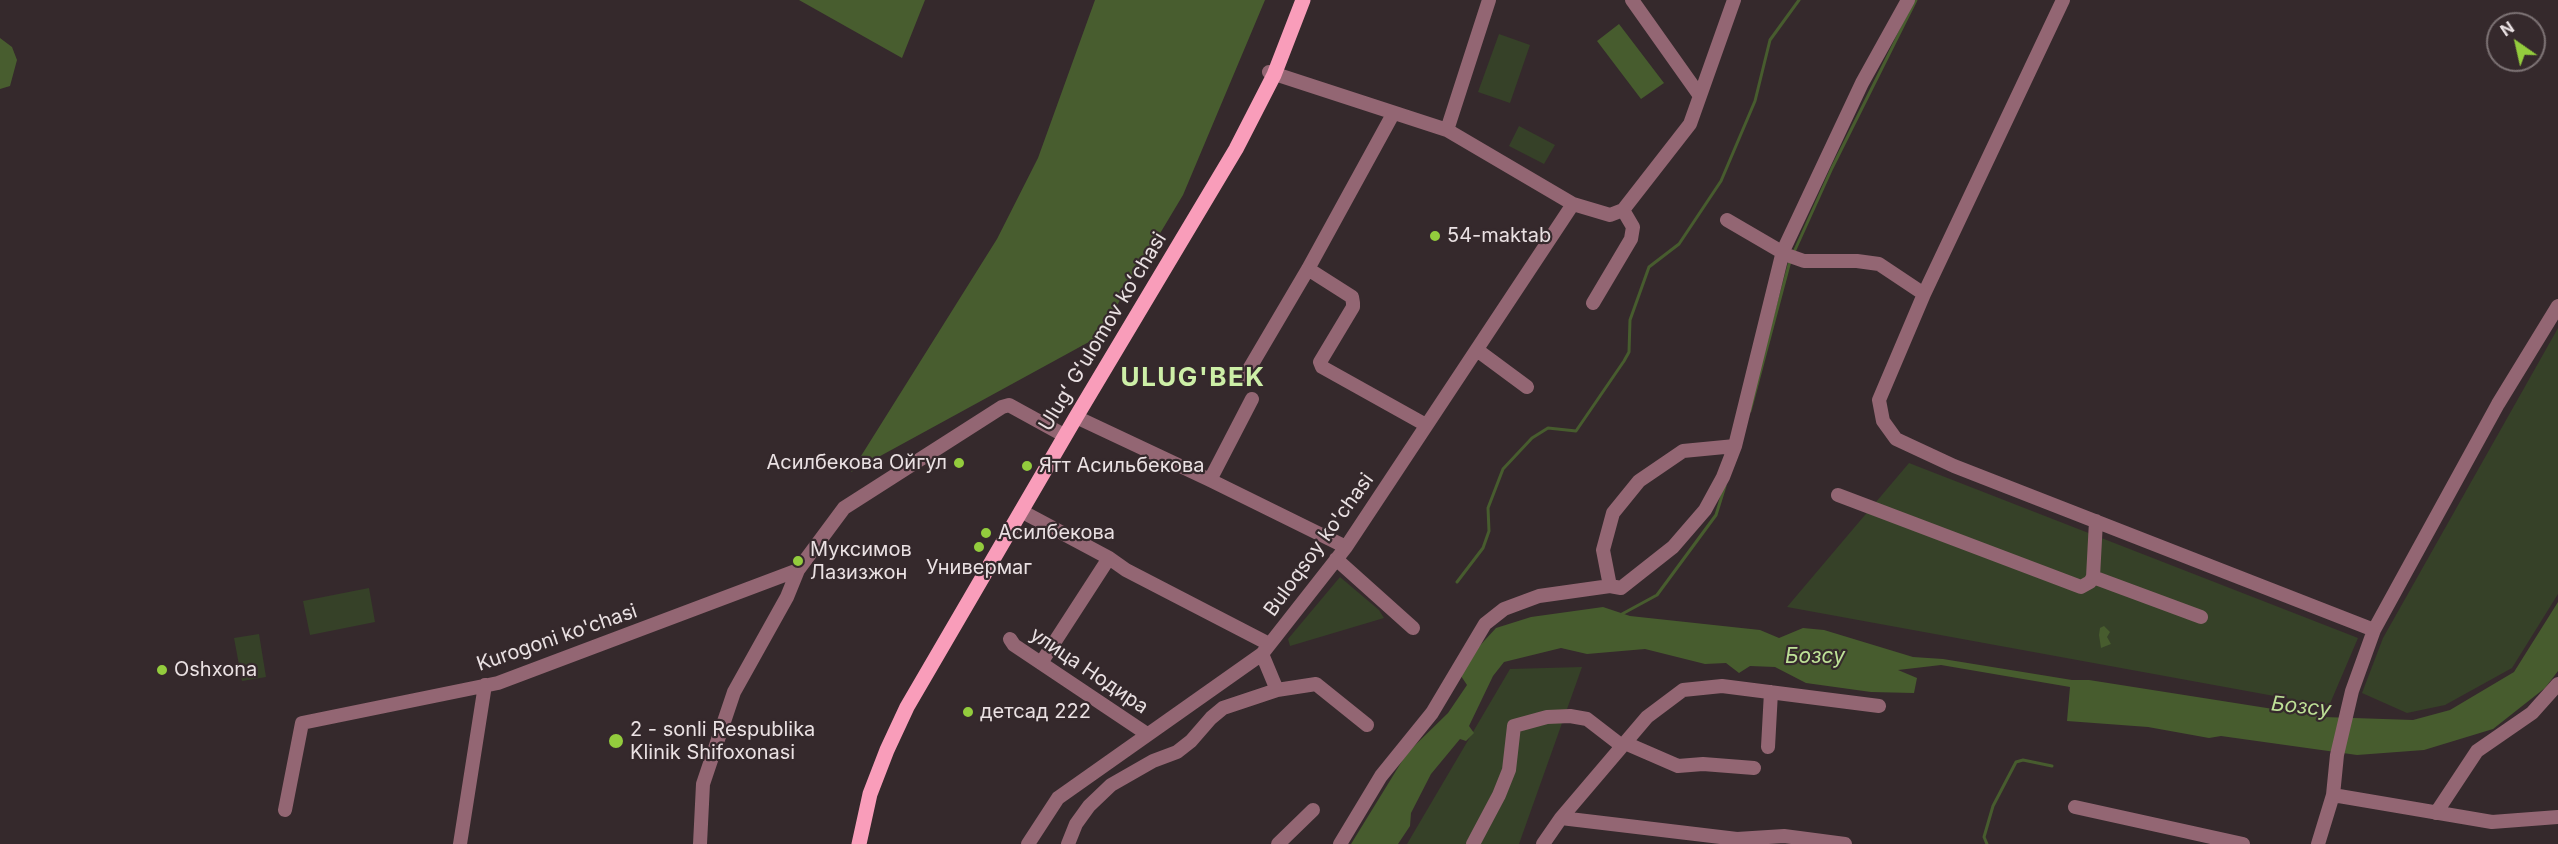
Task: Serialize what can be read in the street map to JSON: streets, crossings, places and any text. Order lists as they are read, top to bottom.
{
  "streets": {
    "main road": ["Ulugʻ Gʻulomov koʻchasi"],
    "street": ["Buloqsoy ko'chasi", "Kurogoni ko'chasi", "улица Нодира"]
  },
  "crossings": [
    ["Buloqsoy ko'chasi", "улица Нодира"]
  ],
  "districts": ["ULUG'BEK"],
  "water": ["Бозсу"],
  "places": [
    "54-maktab",
    "Асилбекова Ойгул",
    "Ятт Асильбекова",
    "Асилбекова",
    "Универмаг",
    "Муксимов Лазизжон",
    "Oshxona",
    "детсад 222",
    "2 - sonli Respublika Klinik Shifoxonasi"
  ],
  "north": "top left"
}
